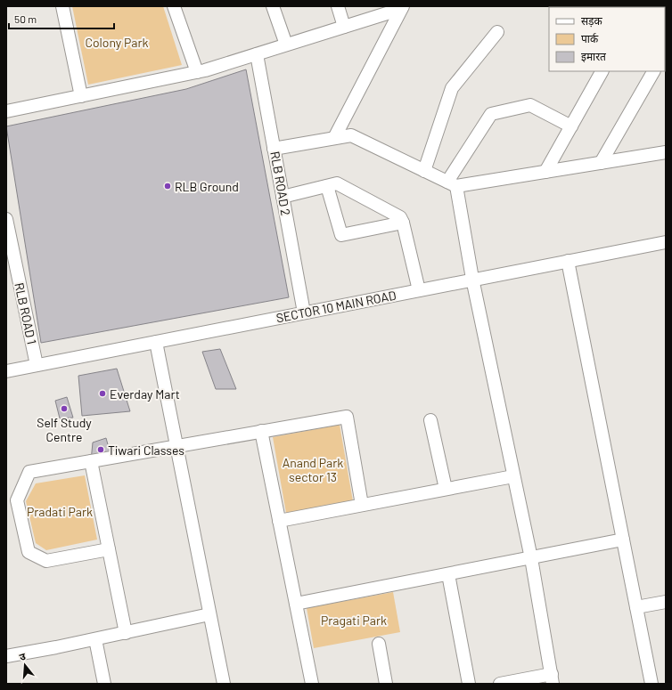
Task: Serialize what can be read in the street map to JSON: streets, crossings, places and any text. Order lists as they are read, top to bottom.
{
  "streets": {
    "street": ["RLB ROAD 2", "SECTOR 10 MAIN ROAD", "RLB ROAD 1"]
  },
  "crossings": [
    ["RLB ROAD 2", "SECTOR 10 MAIN ROAD"],
    ["SECTOR 10 MAIN ROAD", "RLB ROAD 1"]
  ],
  "parks": [
    "Colony Park",
    "Anand Park sector 13",
    "Pradati Park",
    "Pragati Park"
  ],
  "places": [
    "RLB Ground",
    "Everday Mart",
    "Self Study Centre",
    "Tiwari Classes"
  ],
  "legend": ["सड़क", "पार्क", "इमारत"],
  "scale_bar": "50 m",
  "north": "top"
}
